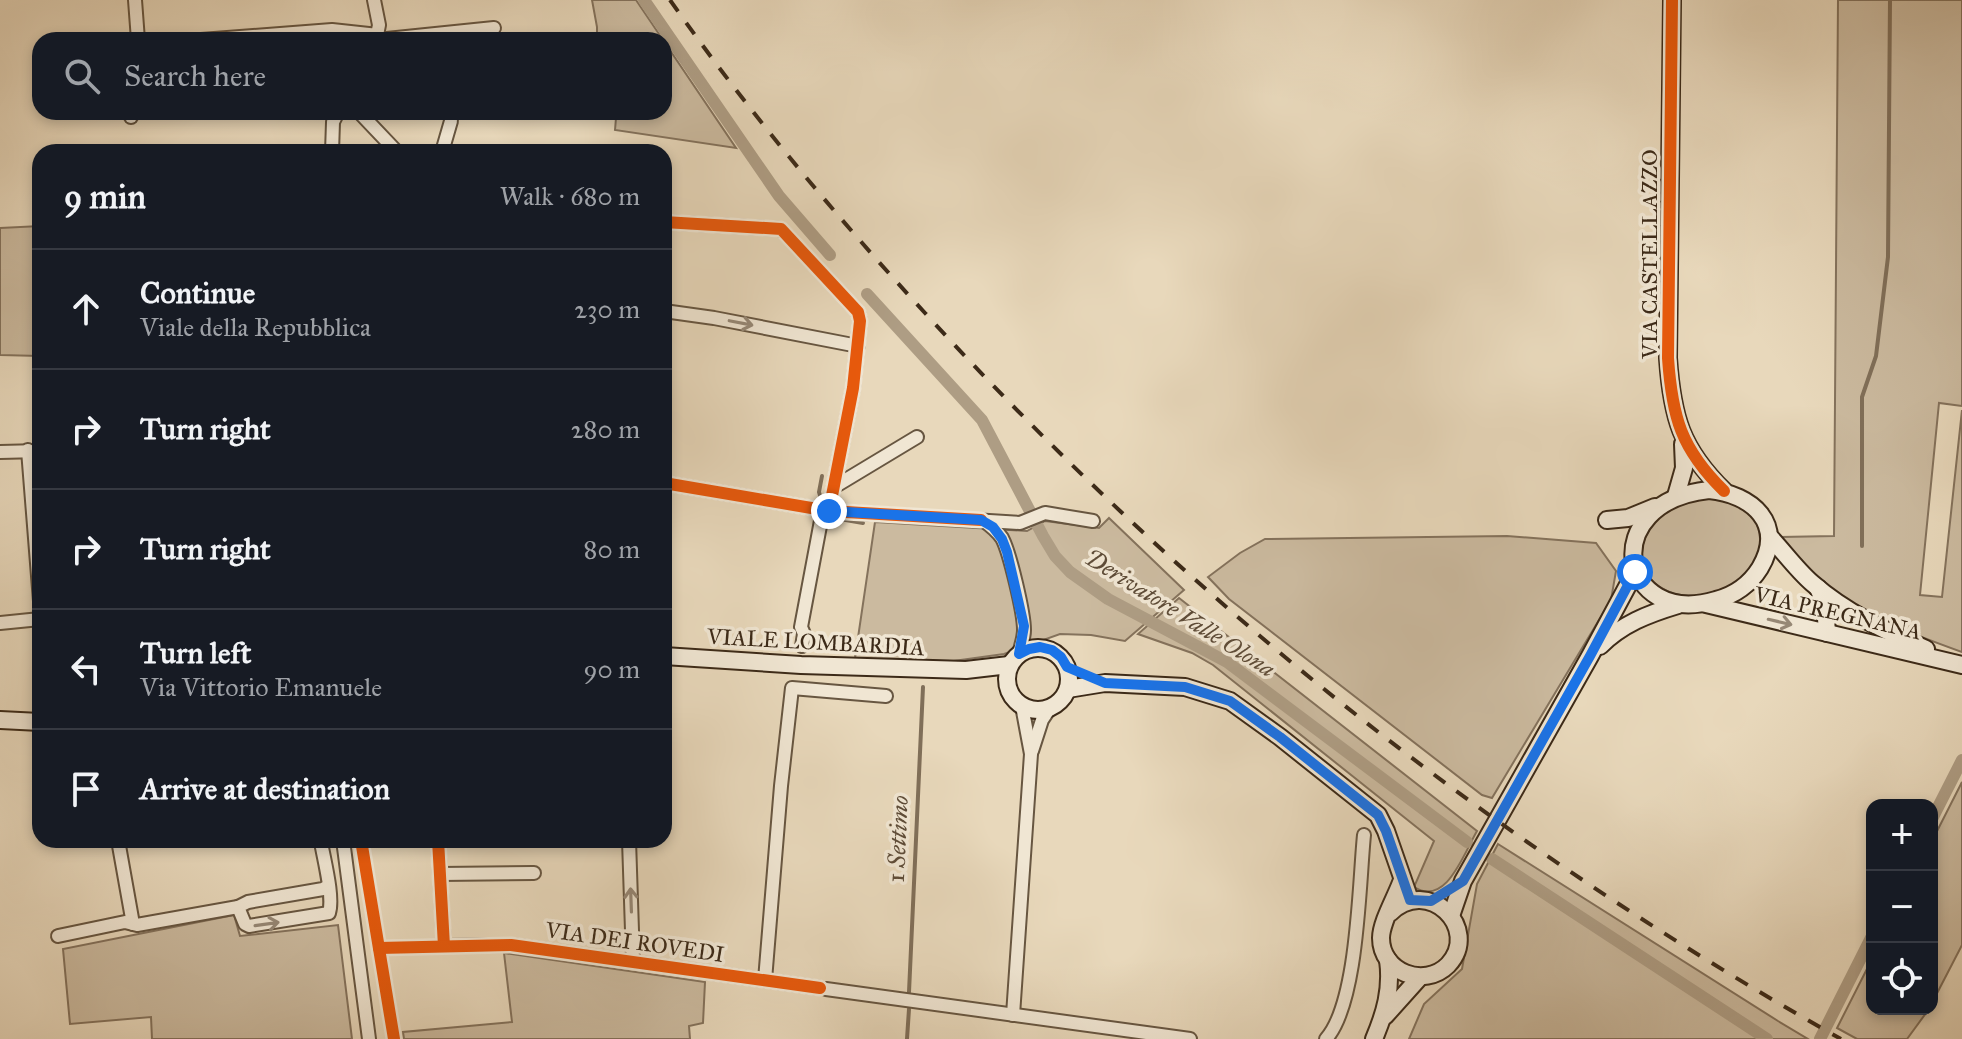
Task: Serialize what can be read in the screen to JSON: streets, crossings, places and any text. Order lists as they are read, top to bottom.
{
  "streets": {
    "street": [
      "VIA CASTELLAZZO",
      "VIA PREGNANA",
      "VIALE LOMBARDIA",
      "VIA DEI ROVEDI"
    ]
  },
  "crossings": [
    ["VIA CASTELLAZZO", "VIA PREGNANA"]
  ],
  "water": ["Derivatore Valle Olona", "1 Settimo"],
  "page": {
    "search": "Search here",
    "heading": ["9 min", "Walk · 680 m"],
    "list": [
      ["Continue", "Viale della Repubblica", "230 m"],
      ["Turn right", "280 m"],
      ["Turn right", "80 m"],
      ["Turn left", "Via Vittorio Emanuele", "90 m"],
      "Arrive at destination"
    ],
    "map_buttons": ["+", "−"]
  }
}
